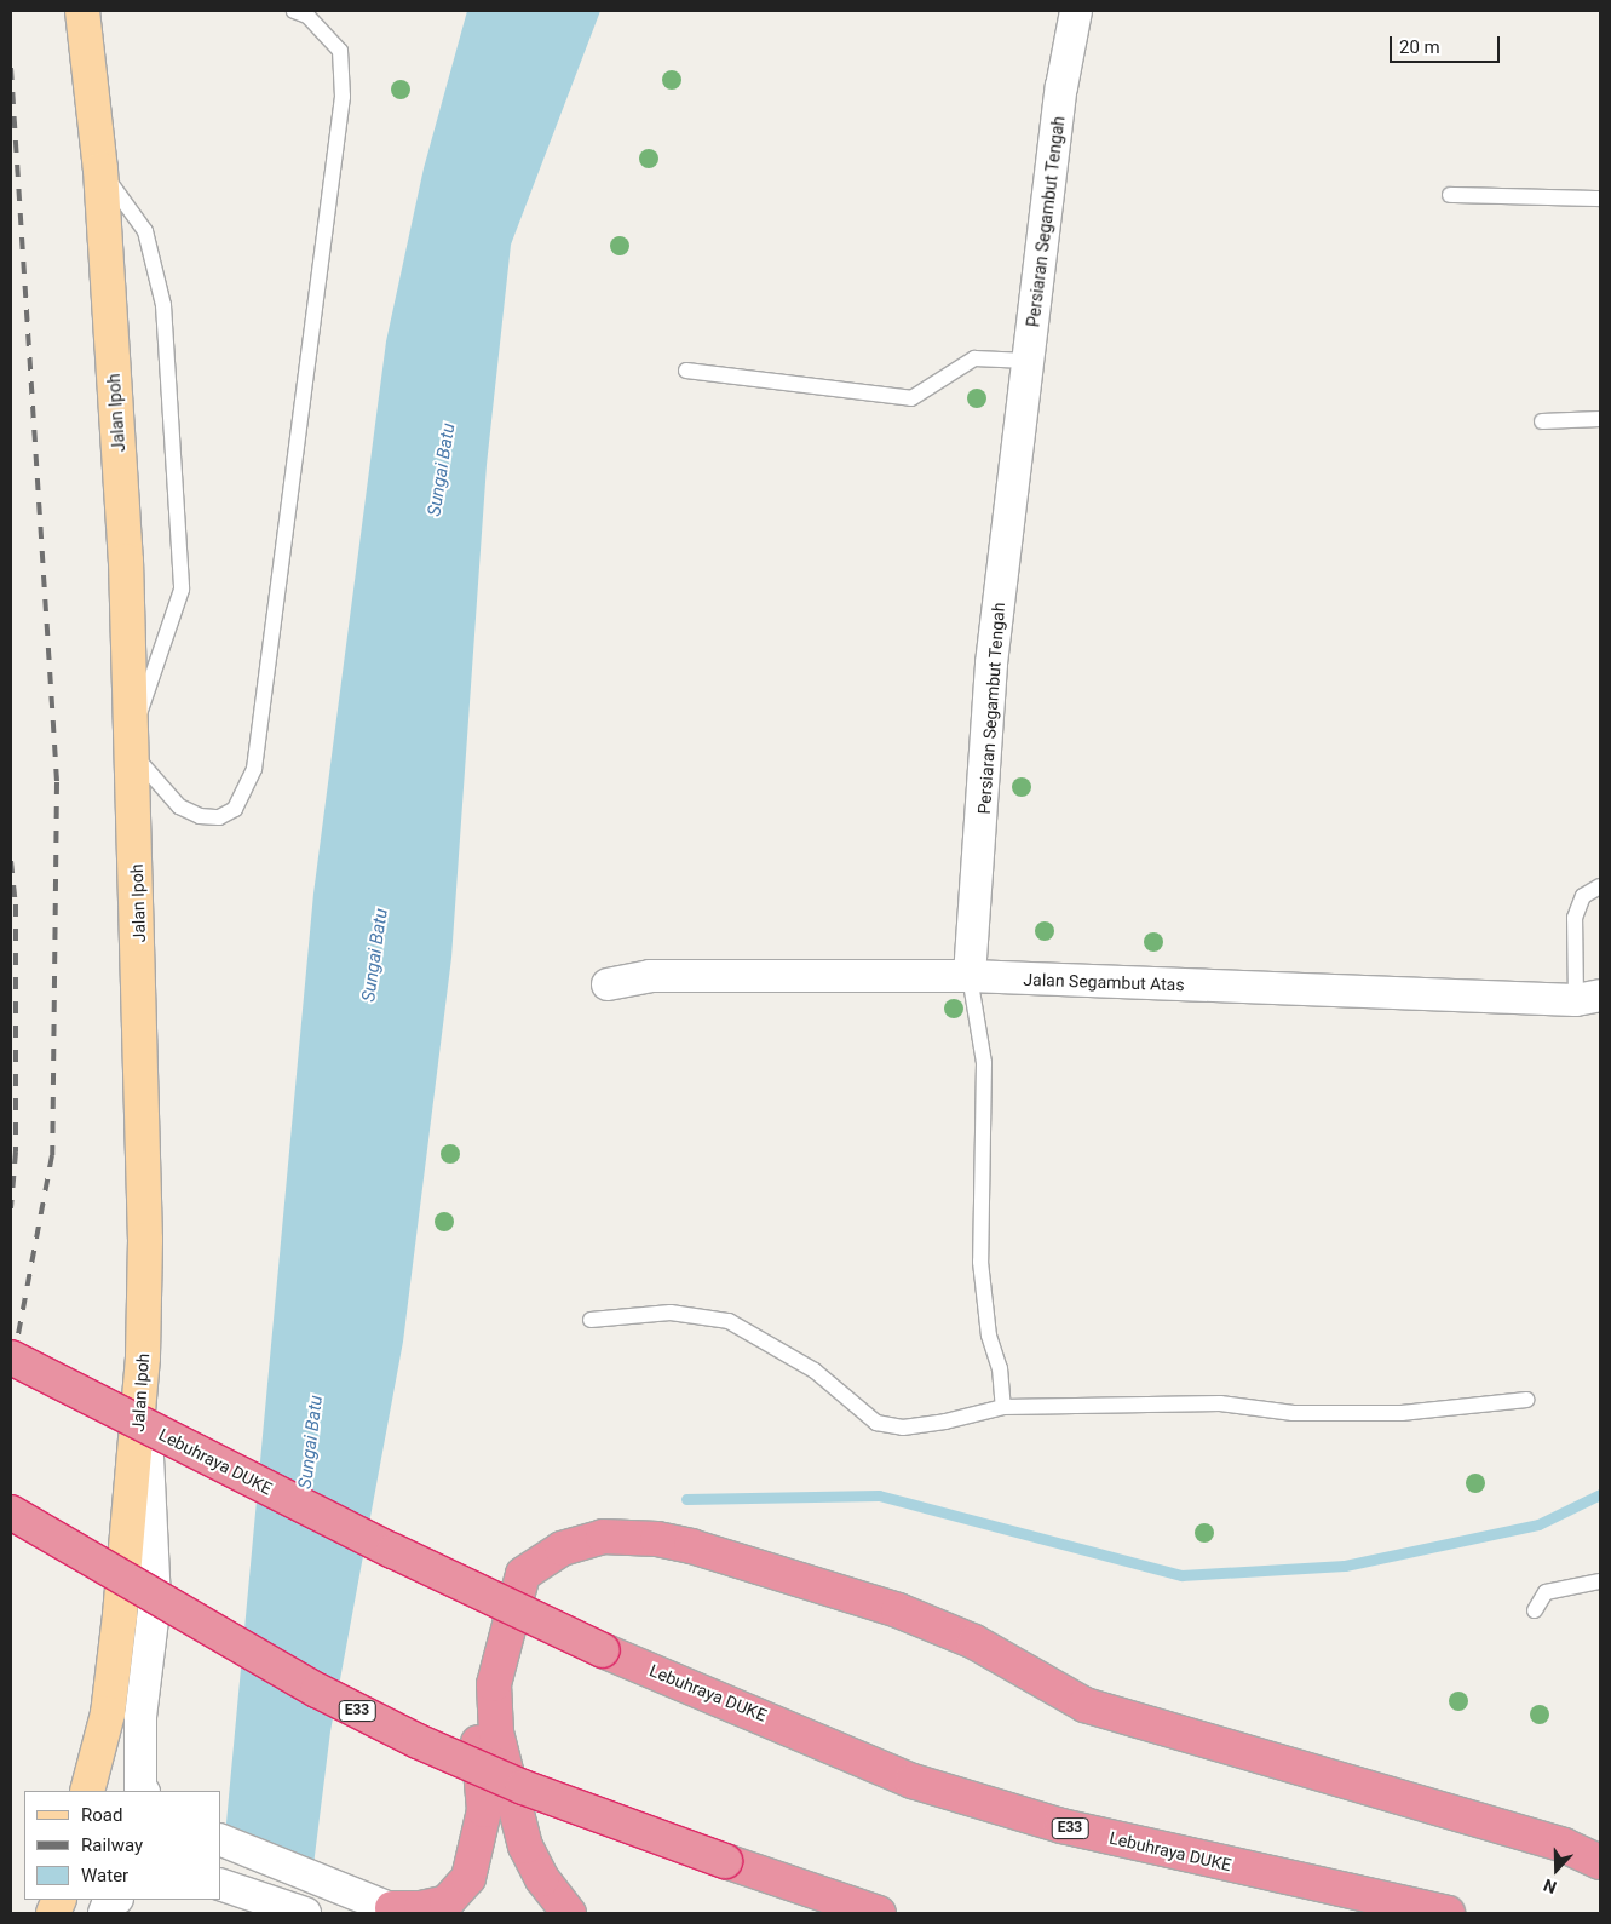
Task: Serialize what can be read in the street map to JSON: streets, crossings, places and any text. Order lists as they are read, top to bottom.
{
  "streets": {
    "highway": ["Lebuhraya DUKE", "E33"],
    "main road": ["Jalan Ipoh"],
    "street": ["Persiaran Segambut Tengah", "Jalan Segambut Atas"]
  },
  "crossings": [
    ["Persiaran Segambut Tengah", "Jalan Segambut Atas"]
  ],
  "water": ["Sungai Batu"],
  "legend": ["Road", "Railway", "Water"],
  "scale_bar": "20 m",
  "north": "bottom"
}
